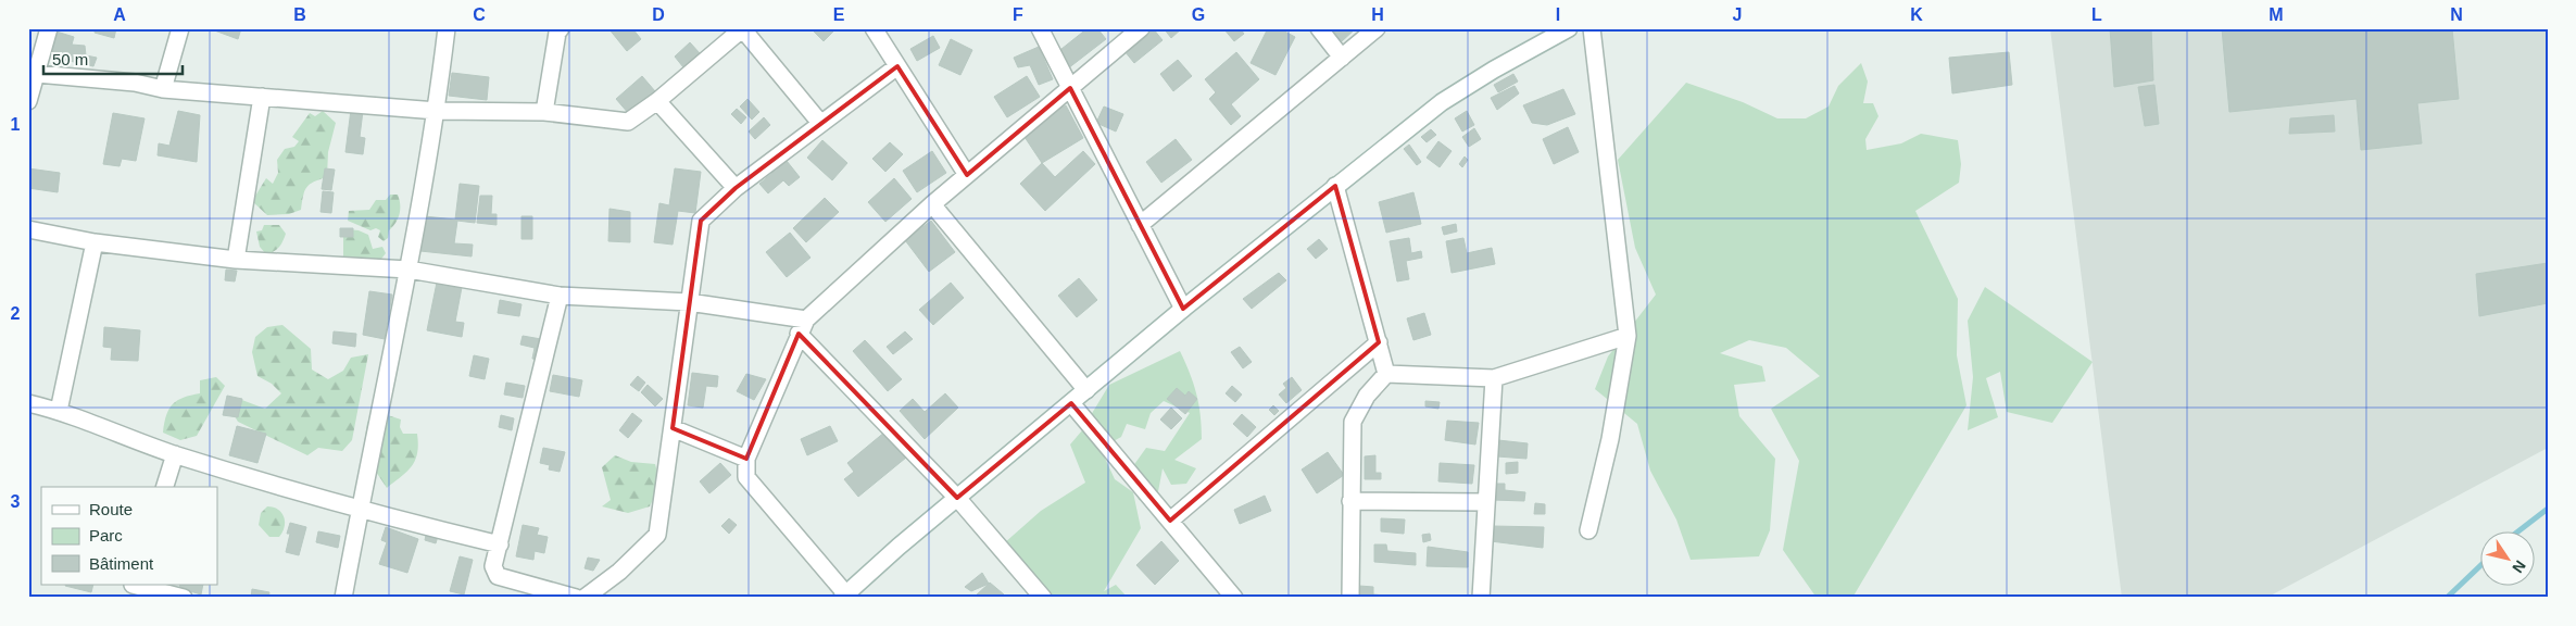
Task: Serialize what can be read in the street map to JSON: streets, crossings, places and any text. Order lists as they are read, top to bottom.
{
  "legend": ["Route", "Parc", "Bâtiment"],
  "scale_bar": "50 m",
  "north": "bottom right",
  "grid": {
    "columns": [
      "A",
      "B",
      "C",
      "D",
      "E",
      "F",
      "G",
      "H",
      "I",
      "J",
      "K",
      "L",
      "M",
      "N"
    ],
    "rows": ["1", "2", "3"]
  }
}
